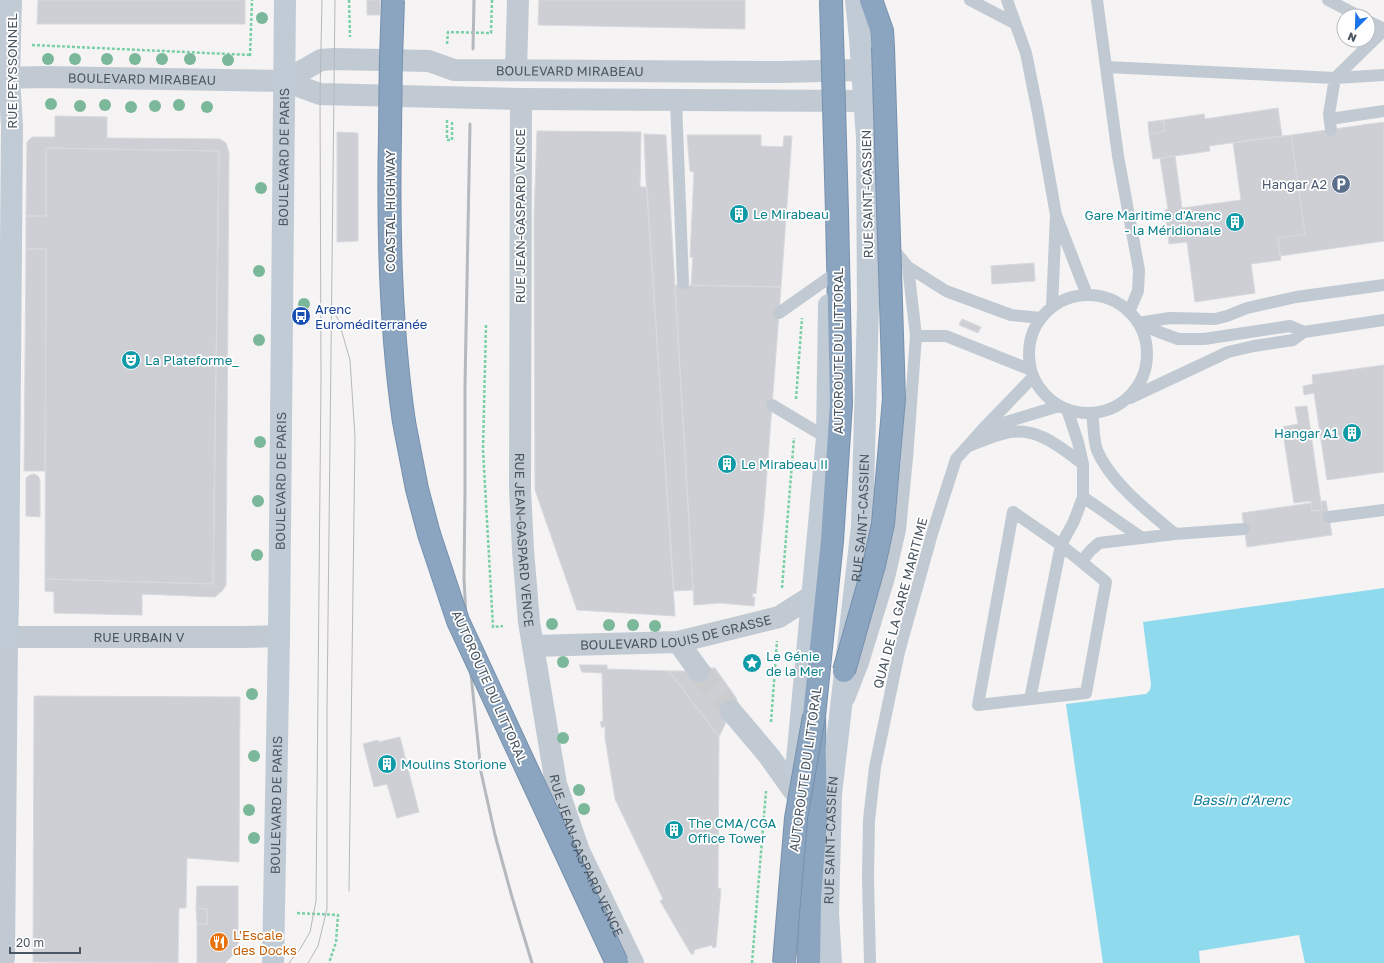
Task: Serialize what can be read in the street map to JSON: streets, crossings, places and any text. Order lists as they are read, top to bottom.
{
  "streets": {
    "highway": ["COASTAL HIGHWAY", "AUTOROUTE DU LITTORAL"],
    "street": [
      "RUE PEYSSONNEL",
      "BOULEVARD MIRABEAU",
      "BOULEVARD DE PARIS",
      "RUE SAINT-CASSIEN",
      "RUE JEAN-GASPARD VENCE",
      "BOULEVARD LOUIS DE GRASSE",
      "RUE URBAIN V"
    ],
    "lane": ["QUAI DE LA GARE MARITIME"]
  },
  "crossings": [
    ["RUE PEYSSONNEL", "BOULEVARD MIRABEAU"],
    ["RUE PEYSSONNEL", "RUE URBAIN V"],
    ["BOULEVARD MIRABEAU", "BOULEVARD DE PARIS"],
    ["BOULEVARD MIRABEAU", "RUE SAINT-CASSIEN"],
    ["BOULEVARD MIRABEAU", "RUE JEAN-GASPARD VENCE"],
    ["BOULEVARD DE PARIS", "RUE URBAIN V"],
    ["RUE JEAN-GASPARD VENCE", "BOULEVARD LOUIS DE GRASSE"]
  ],
  "water": ["Bassin d'Arenc"],
  "places": {
    "parking": ["Hangar A2"],
    "building": [
      "Le Mirabeau",
      "Gare Maritime d'Arenc - la Méridionale",
      "Hangar A1",
      "Le Mirabeau II",
      "Moulins Storione",
      "The CMA/CGA Office Tower"
    ],
    "bus stop": ["Arenc Euroméditerranée"],
    "theatre": ["La Plateforme_"],
    "place": ["Le Génie de la Mer"],
    "restaurant": ["L'Escale des Docks"]
  },
  "scale_bar": "20 m",
  "north": "bottom left"
}
